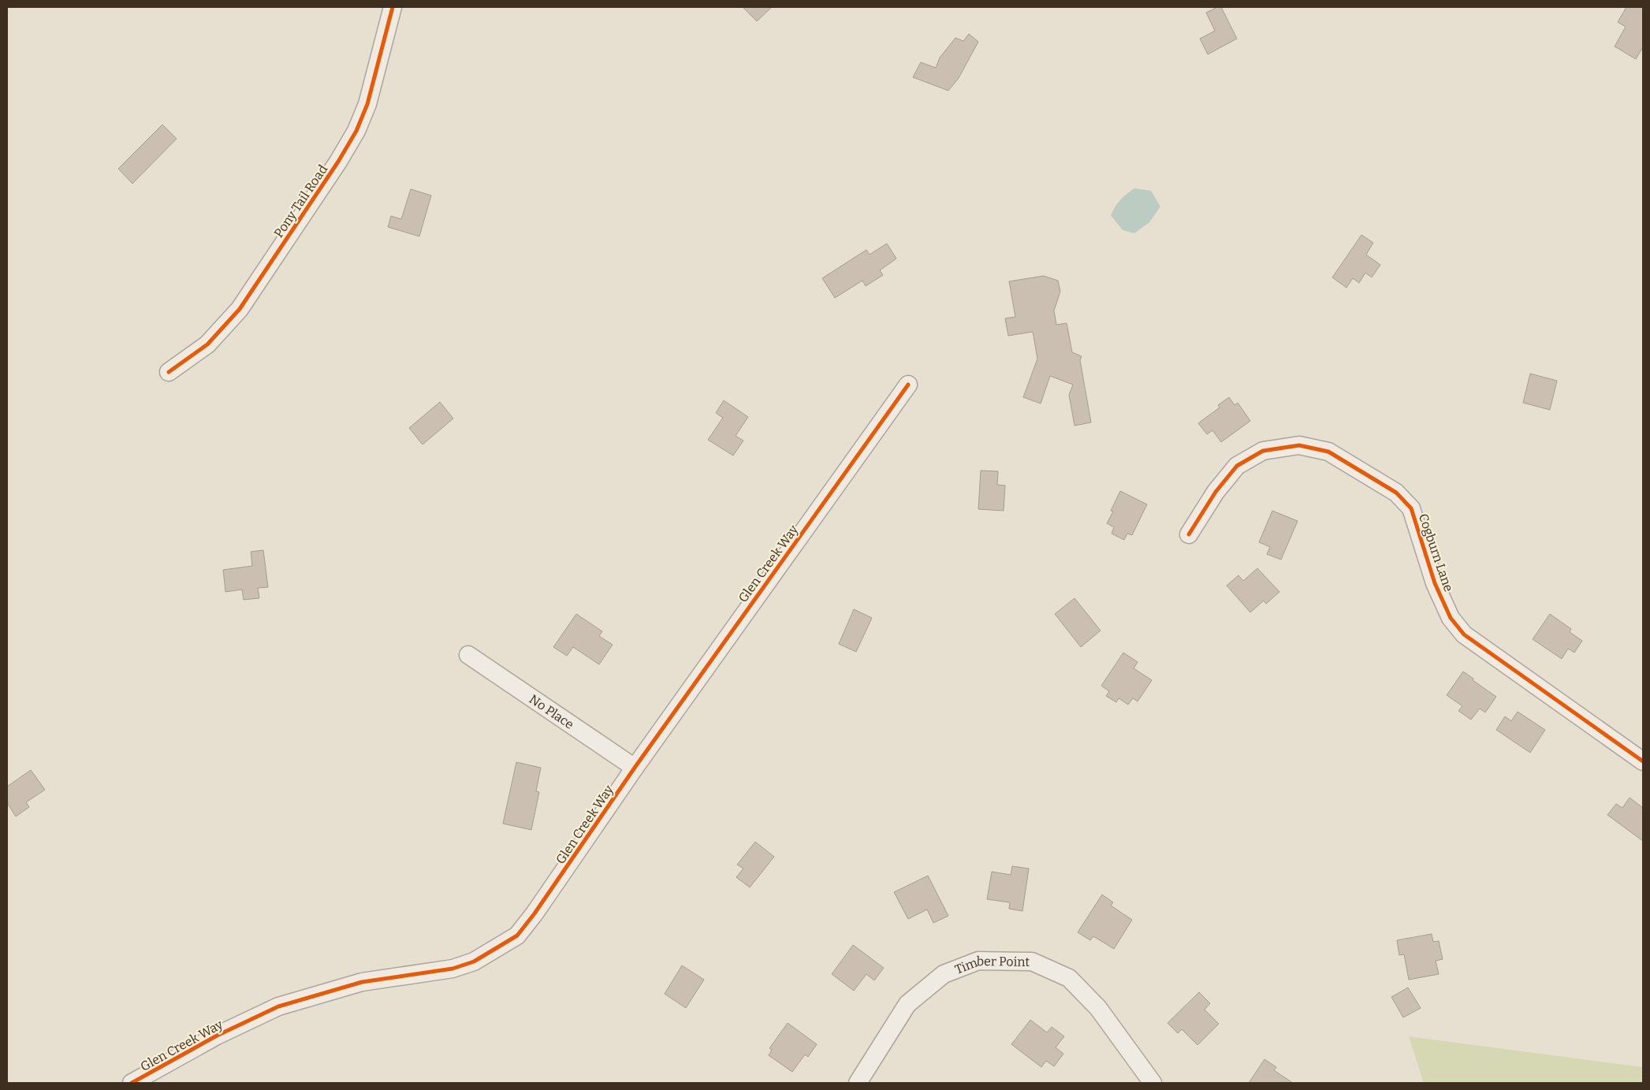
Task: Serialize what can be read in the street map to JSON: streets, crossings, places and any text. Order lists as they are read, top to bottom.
{
  "streets": {
    "street": [
      "Pony Tail Road",
      "Cogburn Lane",
      "Glen Creek Way",
      "No Place",
      "Timber Point"
    ]
  },
  "crossings": [
    ["Glen Creek Way", "No Place"]
  ]
}
